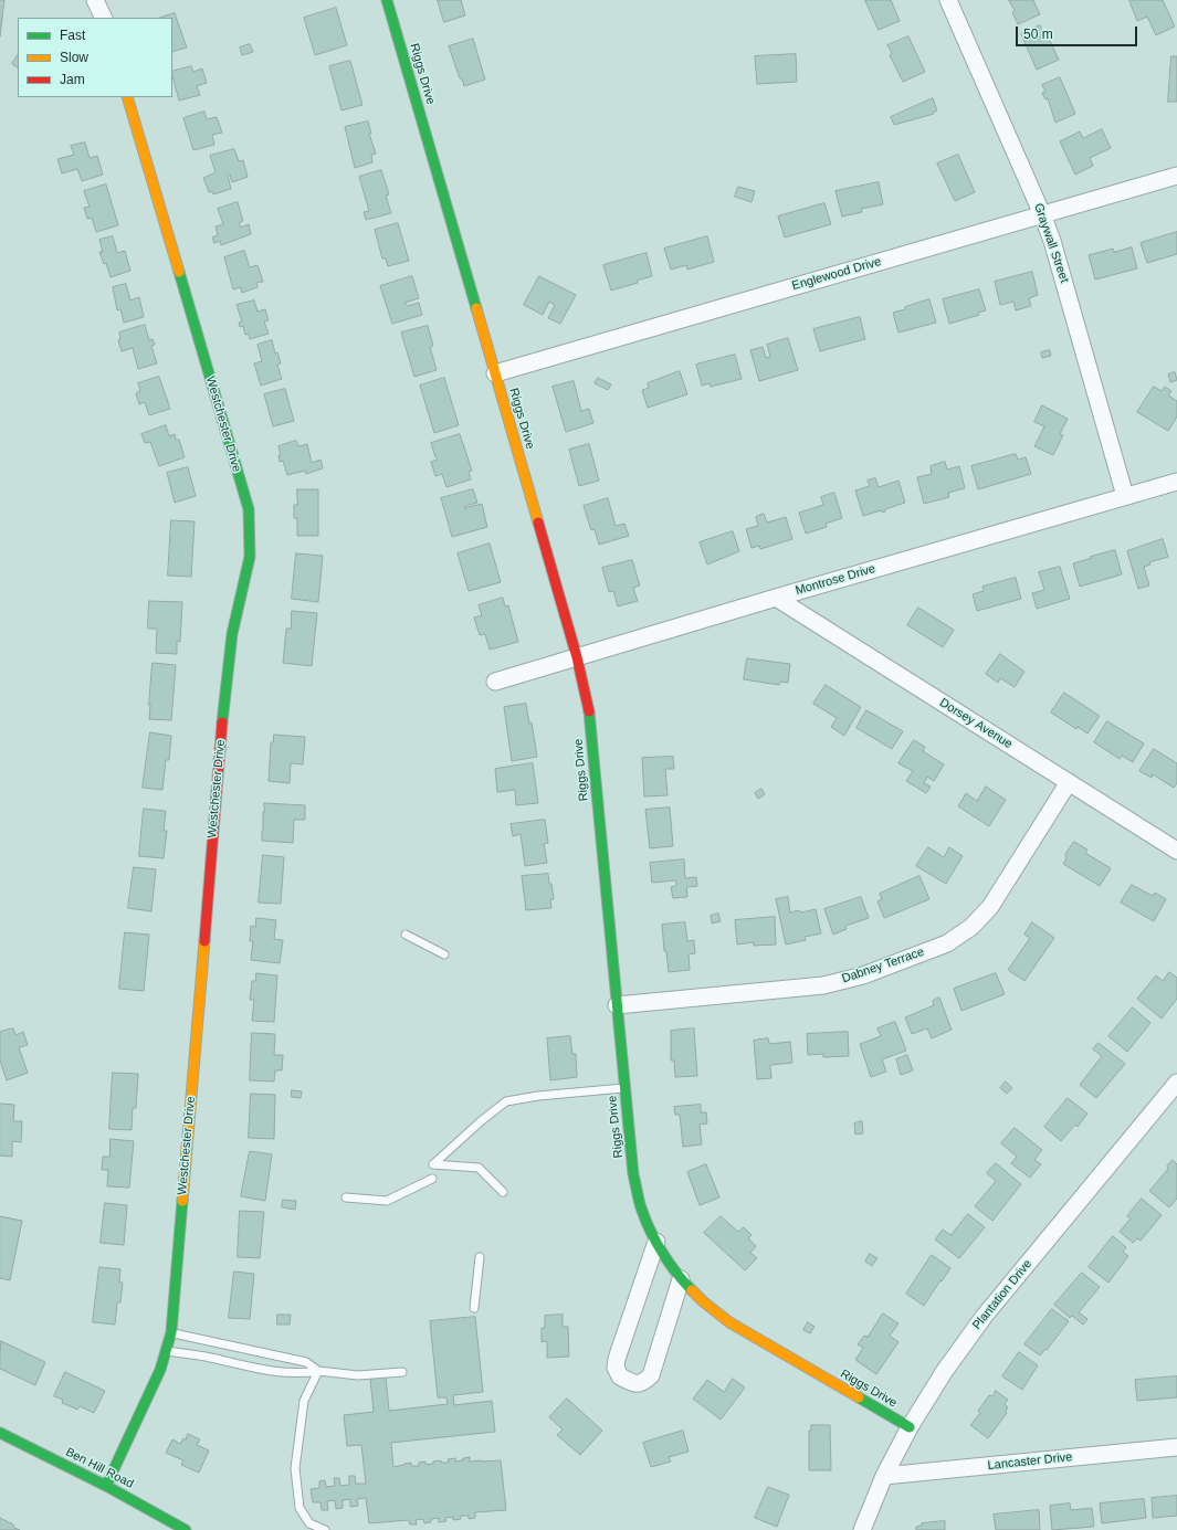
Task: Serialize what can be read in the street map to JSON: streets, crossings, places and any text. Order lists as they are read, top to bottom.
{
  "streets": {
    "street": [
      "Riggs Drive",
      "Graywall Street",
      "Englewood Drive",
      "Westchester Drive",
      "Montrose Drive",
      "Dorsey Avenue",
      "Dabney Terrace",
      "Plantation Drive",
      "Lancaster Drive",
      "Ben Hill Road"
    ]
  },
  "crossings": [
    ["Riggs Drive", "Englewood Drive"],
    ["Riggs Drive", "Montrose Drive"],
    ["Riggs Drive", "Dabney Terrace"],
    ["Riggs Drive", "Plantation Drive"],
    ["Graywall Street", "Englewood Drive"],
    ["Graywall Street", "Montrose Drive"],
    ["Westchester Drive", "Ben Hill Road"],
    ["Montrose Drive", "Dorsey Avenue"],
    ["Dorsey Avenue", "Dabney Terrace"],
    ["Plantation Drive", "Lancaster Drive"]
  ],
  "legend": ["Fast", "Slow", "Jam"],
  "scale_bar": "50 m"
}
